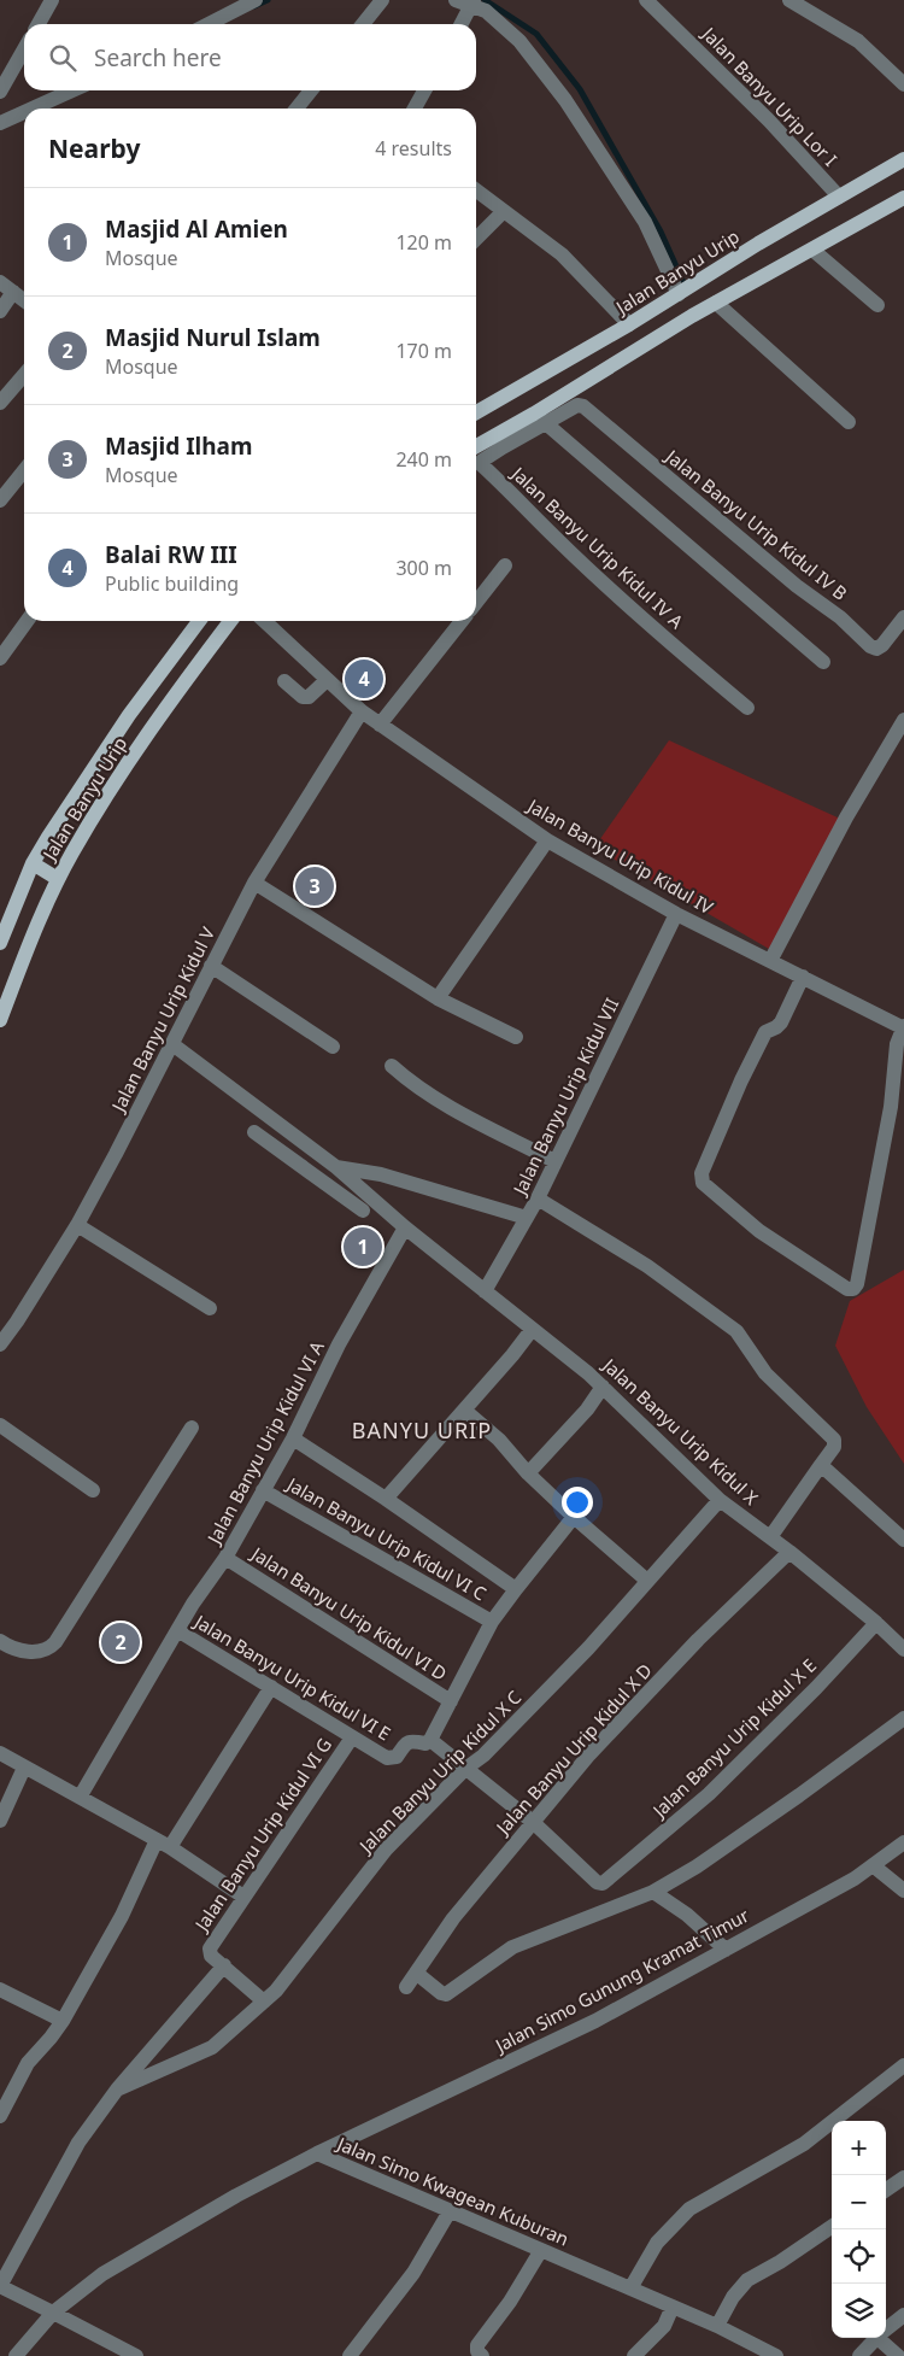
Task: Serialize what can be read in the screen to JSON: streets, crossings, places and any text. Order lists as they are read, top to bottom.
{
  "streets": {
    "main road": ["Jalan Banyu Urip"],
    "street": [
      "Jalan Banyu Urip Lor I",
      "Jalan Banyu Urip Kidul IV B",
      "Jalan Banyu Urip Kidul IV A",
      "Jalan Banyu Urip Kidul IV",
      "Jalan Banyu Urip Kidul V",
      "Jalan Banyu Urip Kidul VII",
      "Jalan Banyu Urip Kidul X",
      "Jalan Banyu Urip Kidul VI A",
      "Jalan Banyu Urip Kidul VI C",
      "Jalan Banyu Urip Kidul VI D",
      "Jalan Banyu Urip Kidul VI E",
      "Jalan Banyu Urip Kidul X E",
      "Jalan Banyu Urip Kidul X D",
      "Jalan Banyu Urip Kidul X C",
      "Jalan Banyu Urip Kidul VI G",
      "Jalan Simo Gunung Kramat Timur",
      "Jalan Simo Kwagean Kuburan"
    ]
  },
  "crossings": [
    ["Jalan Banyu Urip Lor I", "Jalan Banyu Urip"],
    ["Jalan Banyu Urip Kidul IV B", "Jalan Banyu Urip Kidul IV A"],
    ["Jalan Banyu Urip Kidul IV", "Jalan Banyu Urip Kidul V"],
    ["Jalan Banyu Urip Kidul IV", "Jalan Banyu Urip Kidul VII"],
    ["Jalan Banyu Urip Kidul V", "Jalan Banyu Urip Kidul X"],
    ["Jalan Banyu Urip Kidul VII", "Jalan Banyu Urip Kidul X"],
    ["Jalan Banyu Urip Kidul X", "Jalan Banyu Urip Kidul VI A"],
    ["Jalan Banyu Urip Kidul X", "Jalan Banyu Urip Kidul X E"],
    ["Jalan Banyu Urip Kidul X", "Jalan Banyu Urip Kidul X D"],
    ["Jalan Banyu Urip Kidul X", "Jalan Banyu Urip Kidul X C"],
    ["Jalan Banyu Urip Kidul VI A", "Jalan Banyu Urip Kidul VI C"],
    ["Jalan Banyu Urip Kidul VI A", "Jalan Banyu Urip Kidul VI D"],
    ["Jalan Banyu Urip Kidul VI A", "Jalan Banyu Urip Kidul VI E"],
    ["Jalan Banyu Urip Kidul VI E", "Jalan Banyu Urip Kidul VI G"],
    ["Jalan Banyu Urip Kidul X E", "Jalan Banyu Urip Kidul X D"],
    ["Jalan Banyu Urip Kidul X C", "Jalan Banyu Urip Kidul VI G"],
    ["Jalan Simo Gunung Kramat Timur", "Jalan Simo Kwagean Kuburan"]
  ],
  "districts": ["BANYU URIP"],
  "page": {
    "search": "Search here",
    "heading": ["Nearby", "4 results"],
    "list": [
      {
        "mark": "1",
        "name": "Masjid Al Amien",
        "note": "Mosque",
        "value": "120 m"
      },
      {
        "mark": "2",
        "name": "Masjid Nurul Islam",
        "note": "Mosque",
        "value": "170 m"
      },
      {
        "mark": "3",
        "name": "Masjid Ilham",
        "note": "Mosque",
        "value": "240 m"
      },
      {
        "mark": "4",
        "name": "Balai RW III",
        "note": "Public building",
        "value": "300 m"
      }
    ],
    "pins": [
      "4",
      "3",
      "1",
      "2"
    ],
    "map_buttons": ["+", "−"]
  }
}
